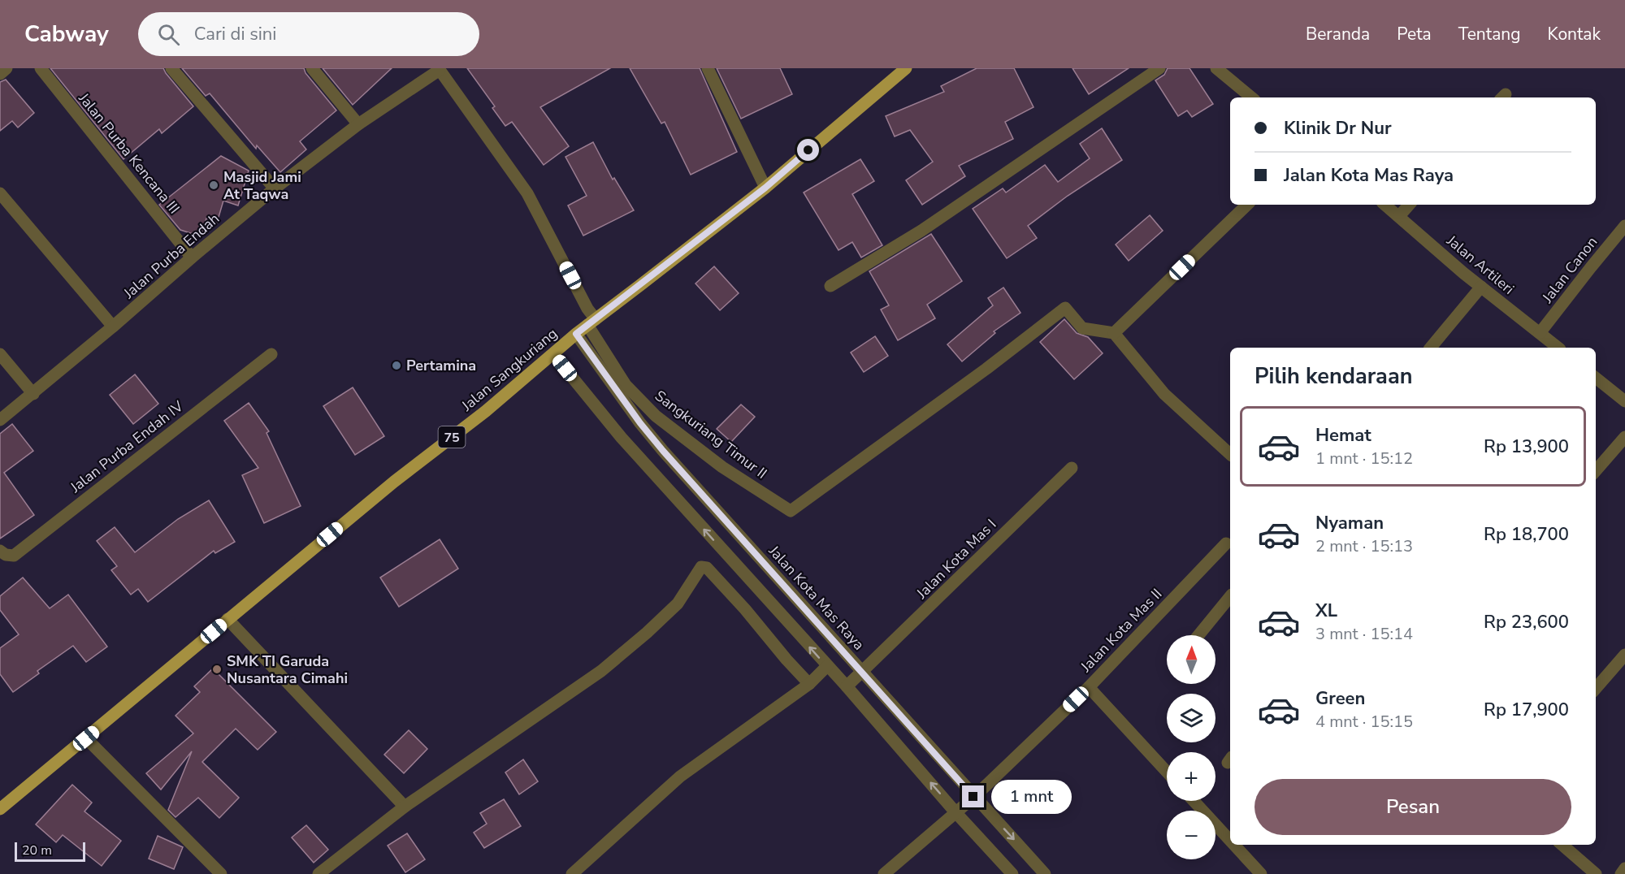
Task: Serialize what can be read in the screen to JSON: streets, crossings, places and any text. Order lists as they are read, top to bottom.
{
  "streets": {
    "main road": ["Jalan Sangkuriang", "75"],
    "street": [
      "Jalan Purba Kencana III",
      "Jalan Purba Endah",
      "Jalan Artileri",
      "Jalan Canon",
      "Sangkuriang Timur II",
      "Jalan Purba Endah IV",
      "Jalan Kota Mas I",
      "Jalan Kota Mas Raya",
      "Jalan Kota Mas II"
    ]
  },
  "crossings": [
    ["Jalan Purba Kencana III", "Jalan Purba Endah"],
    ["Jalan Purba Endah", "Sangkuriang Timur II"],
    ["Jalan Artileri", "Jalan Canon"],
    ["Jalan Sangkuriang", "Sangkuriang Timur II"],
    ["Jalan Sangkuriang", "Jalan Kota Mas Raya"],
    ["Jalan Kota Mas I", "Jalan Kota Mas Raya"],
    ["Jalan Kota Mas Raya", "Jalan Kota Mas II"]
  ],
  "places": ["Masjid Jami At Taqwa", "Pertamina", "SMK TI Garuda Nusantara Cimahi"],
  "scale_bar": "20 m",
  "north": "top",
  "page": {
    "header": "Cabway",
    "search": "Cari di sini",
    "nav": [
      "Beranda",
      "Peta",
      "Tentang",
      "Kontak"
    ],
    "banner": ["Klinik Dr Nur", "Jalan Kota Mas Raya"],
    "heading": "Pilih kendaraan",
    "list": [
      {
        "name": "Hemat",
        "note": "1 mnt · 15:12",
        "value": "Rp 13,900"
      },
      {
        "name": "Nyaman",
        "note": "2 mnt · 15:13",
        "value": "Rp 18,700"
      },
      {
        "name": "XL",
        "note": "3 mnt · 15:14",
        "value": "Rp 23,600"
      },
      {
        "name": "Green",
        "note": "4 mnt · 15:15",
        "value": "Rp 17,900"
      }
    ],
    "map_buttons": ["+", "−"],
    "buttons": "Pesan",
    "bubble": "1 mnt",
    "scale": "20 m"
  }
}
